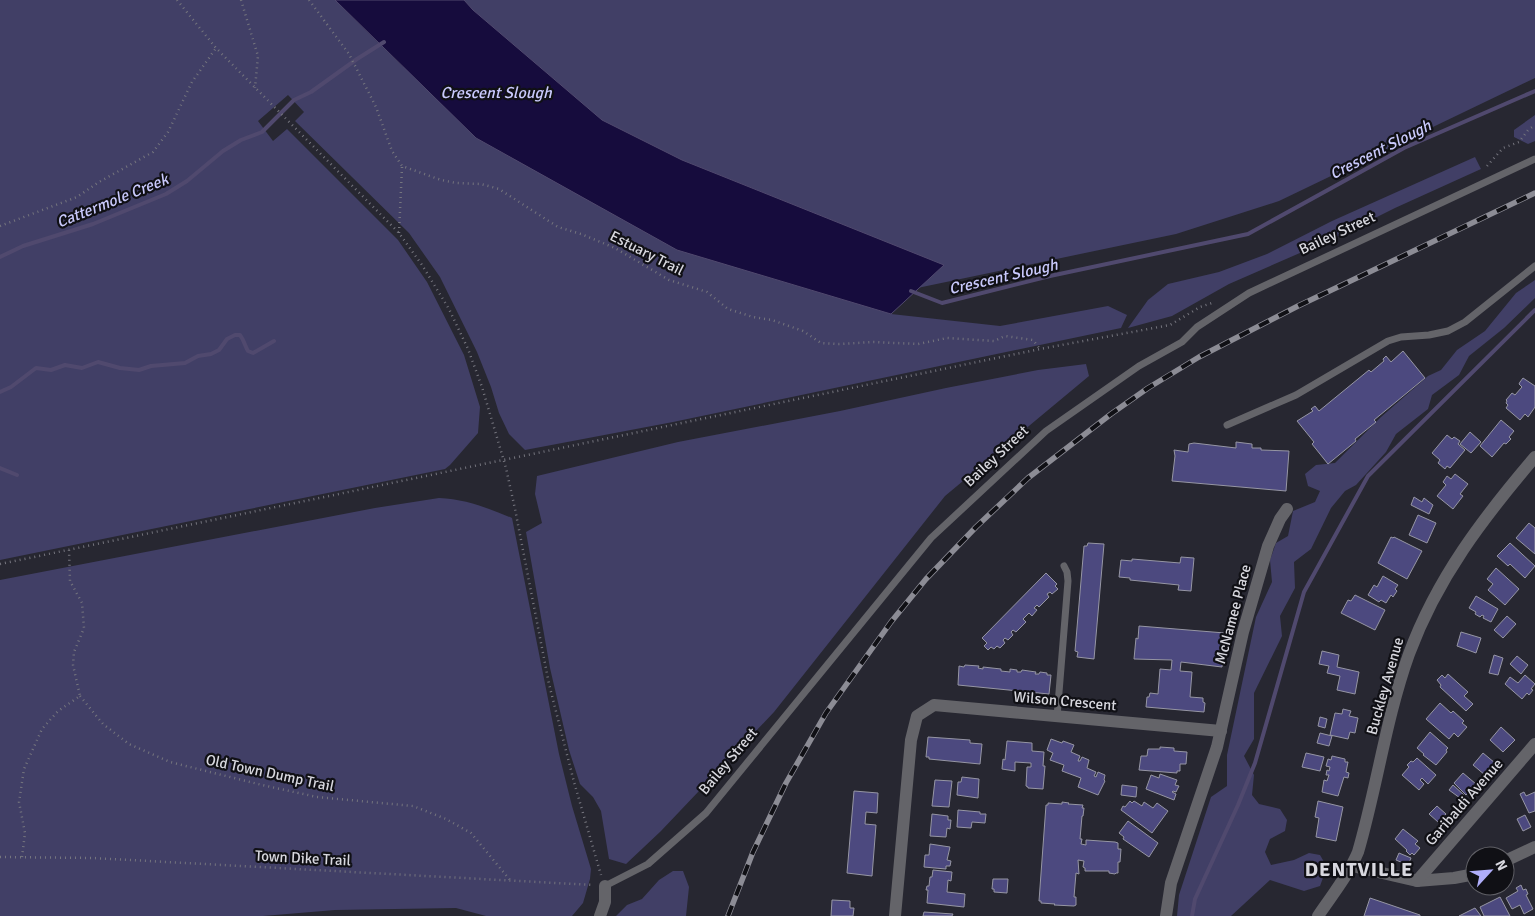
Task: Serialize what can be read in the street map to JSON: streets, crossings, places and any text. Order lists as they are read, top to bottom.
{
  "streets": {
    "street": [
      "McNamee Place",
      "Buckley Avenue",
      "Wilson Crescent",
      "Garibaldi Avenue"
    ],
    "lane": ["Bailey Street"],
    "path": ["Estuary Trail", "Old Town Dump Trail", "Town Dike Trail"]
  },
  "crossings": [
    ["Bailey Street", "Town Dike Trail"],
    ["McNamee Place", "Wilson Crescent"],
    ["Old Town Dump Trail", "Town Dike Trail"]
  ],
  "districts": ["DENTVILLE"],
  "water": ["Crescent Slough", "Cattermole Creek"],
  "north": "top right"
}
